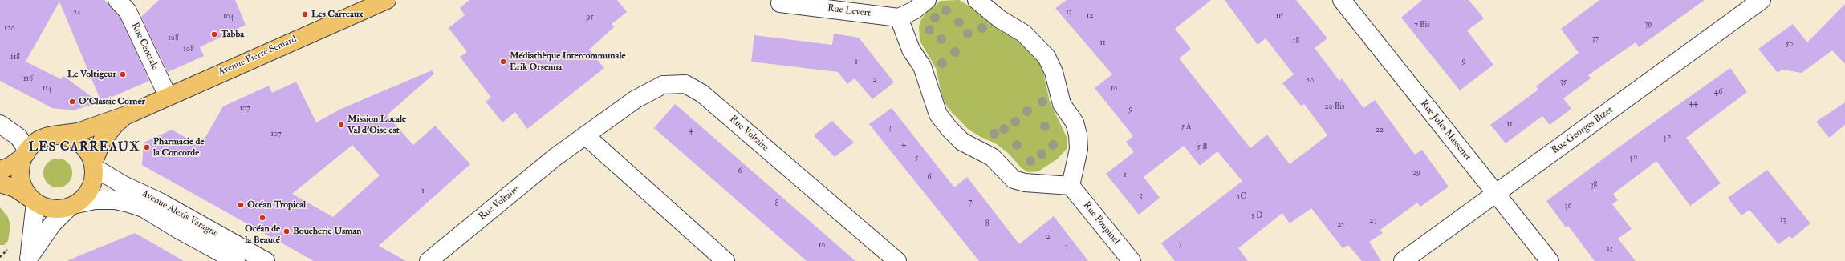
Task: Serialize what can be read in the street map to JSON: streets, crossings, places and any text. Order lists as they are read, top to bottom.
{
  "streets": {
    "main road": ["Avenue Pierre Semard"],
    "street": [
      "Rue Levert",
      "Rue Centrale",
      "Rue Jules Massenet",
      "Rue Georges Bizet",
      "Rue Voltaire",
      "Avenue Alexis Varagne",
      "Rue Poupinel"
    ]
  },
  "crossings": [
    ["Rue Centrale", "Avenue Pierre Semard"],
    ["Rue Jules Massenet", "Rue Georges Bizet"]
  ],
  "districts": ["LES CARREAUX"],
  "places": [
    "Les Carreaux",
    "Tabba",
    "Médiathèque Intercommunale Erik Orsenna",
    "Le Voltigeur",
    "O'Classic Corner",
    "Mission Locale Val d'Oise est",
    "Pharmacie de la Concorde",
    "Océan Tropical",
    "Océan de la Beauté",
    "Boucherie Usman"
  ],
  "house_numbers": [
    "24",
    "13",
    "12",
    "104",
    "16",
    "95",
    "39",
    "7 Bis",
    "120",
    "108",
    "37",
    "18",
    "11",
    "50",
    "108",
    "118",
    "9",
    "1",
    "116",
    "2",
    "20",
    "35",
    "114",
    "10",
    "46",
    "44",
    "20 Bis",
    "107",
    "9",
    "11",
    "5 A",
    "3",
    "4",
    "22",
    "107",
    "42",
    "4",
    "5 B",
    "40",
    "5",
    "6",
    "29",
    "1",
    "6",
    "38",
    "1",
    "3",
    "5C",
    "7",
    "8",
    "36",
    "5 D",
    "13",
    "27",
    "8",
    "25",
    "2",
    "7",
    "10",
    "4",
    "13"
  ]
}
